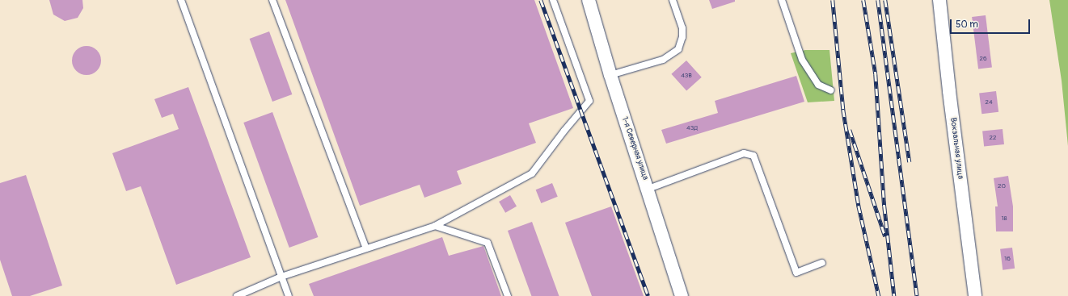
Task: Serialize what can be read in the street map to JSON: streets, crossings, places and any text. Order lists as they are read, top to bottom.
{
  "streets": {
    "street": ["1-я Северная улица", "Вокзальная улица"]
  },
  "house_numbers": [
    "26",
    "43В",
    "24",
    "43Д",
    "22",
    "20",
    "18",
    "16"
  ],
  "scale_bar": "50 m"
}
